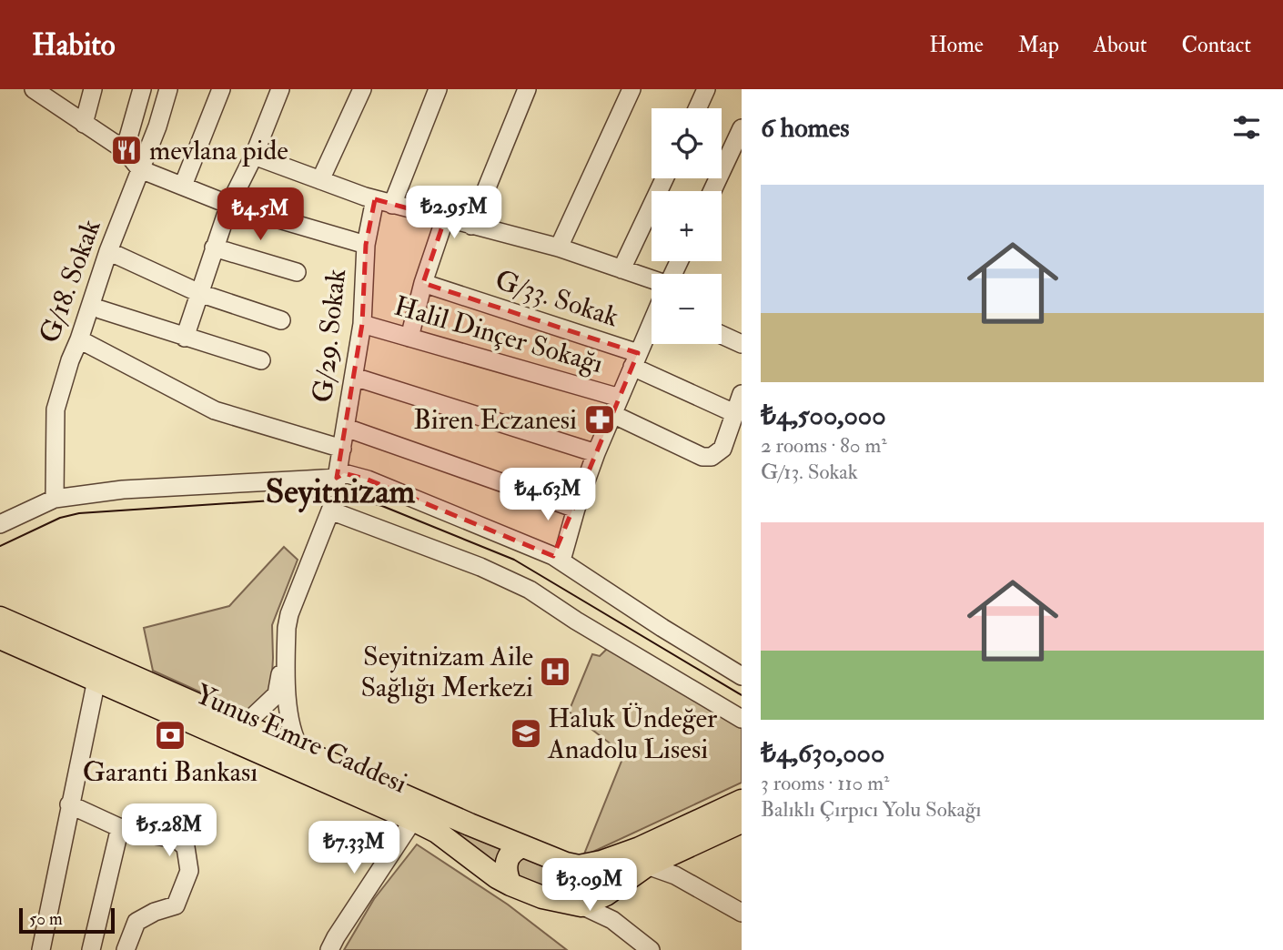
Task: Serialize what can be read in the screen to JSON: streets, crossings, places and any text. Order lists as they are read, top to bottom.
{
  "streets": {
    "main road": ["Yunus Emre Caddesi"],
    "street": [
      "G/18. Sokak",
      "G/33. Sokak",
      "Halil Dinçer Sokağı",
      "G/29. Sokak"
    ]
  },
  "crossings": [
    ["Halil Dinçer Sokağı", "G/29. Sokak"]
  ],
  "districts": ["Seyitnizam"],
  "places": {
    "restaurant": ["mevlana pide"],
    "pharmacy": ["Biren Eczanesi"],
    "hospital": ["Seyitnizam Aile Sağlığı Merkezi"],
    "school or university": ["Haluk Ündeğer Anadolu Lisesi"],
    "bank": ["Garanti Bankası"]
  },
  "scale_bar": "50 m",
  "page": {
    "header": "Habito",
    "nav": [
      "Home",
      "Map",
      "About",
      "Contact"
    ],
    "heading": "6 homes",
    "map_buttons": ["+", "−"],
    "list": [
      {
        "name": "₺4,500,000",
        "note": "2 rooms · 80 m² · G/13. Sokak"
      },
      {
        "name": "₺4,630,000",
        "note": "3 rooms · 110 m² · Balıklı Çırpıcı Yolu Sokağı"
      }
    ],
    "price": [
      "₺2.95M",
      "₺4.5M",
      "₺4.63M",
      "₺5.28M",
      "₺7.33M",
      "₺3.09M"
    ],
    "scale": "50 m"
  }
}
